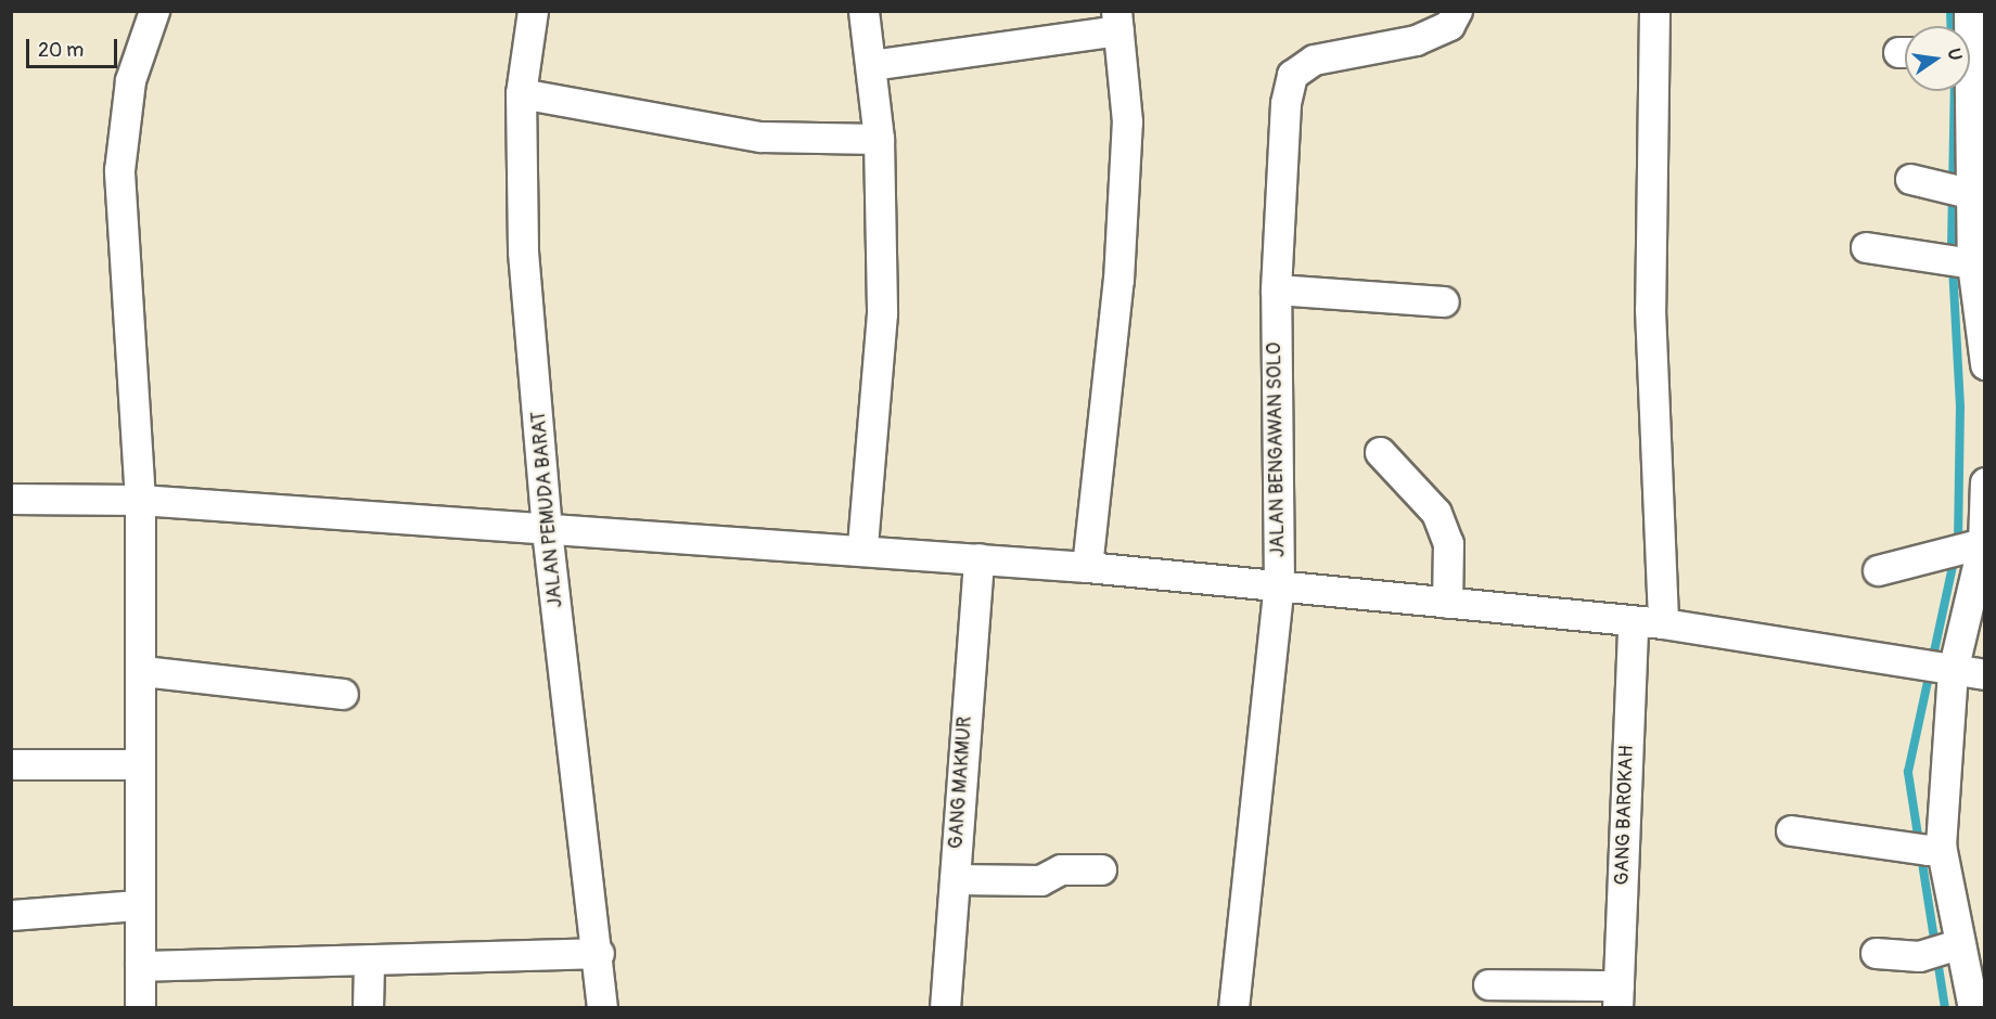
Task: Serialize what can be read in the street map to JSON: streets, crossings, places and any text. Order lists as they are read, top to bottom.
{
  "streets": {
    "street": [
      "JALAN BENGAWAN SOLO",
      "JALAN PEMUDA BARAT",
      "GANG MAKMUR",
      "GANG BAROKAH"
    ]
  },
  "scale_bar": "20 m",
  "north": "right"
}
